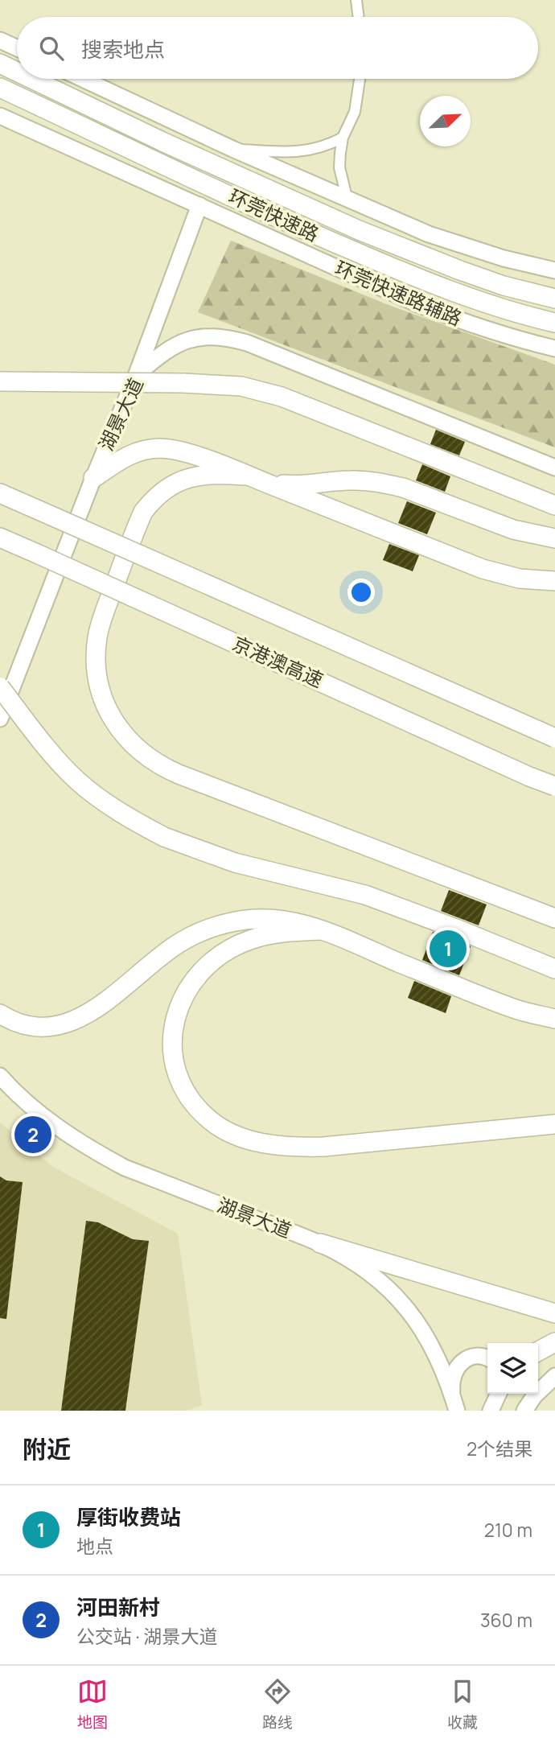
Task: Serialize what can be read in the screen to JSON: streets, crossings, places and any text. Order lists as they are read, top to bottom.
{
  "streets": {
    "highway": ["环莞快速路", "京港澳高速"],
    "main road": ["环莞快速路辅路", "湖景大道"]
  },
  "north": "top right",
  "page": {
    "search": "搜索地点",
    "pins": ["1", "2"],
    "heading": ["附近", "2个结果"],
    "list": [
      {
        "mark": "1",
        "name": "厚街收费站",
        "note": "地点",
        "value": "210 m"
      },
      {
        "mark": "2",
        "name": "河田新村",
        "note": "公交站 · 湖景大道",
        "value": "360 m"
      }
    ],
    "nav": ["地图", "路线", "收藏"]
  }
}
